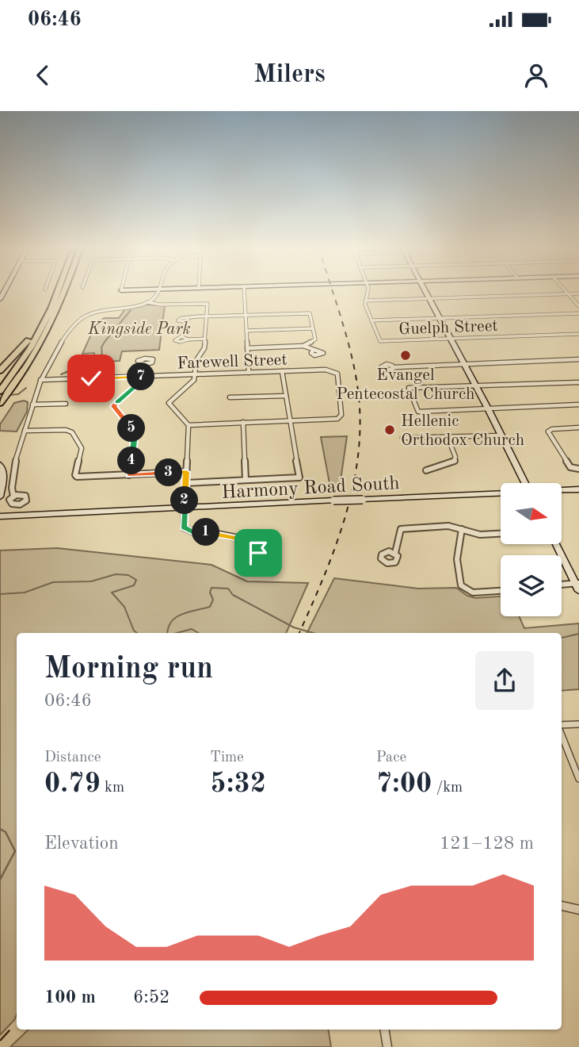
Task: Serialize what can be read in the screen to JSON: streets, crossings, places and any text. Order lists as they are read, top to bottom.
{
  "streets": {
    "main road": ["Harmony Road South"],
    "street": ["Guelph Street", "Farewell Street"]
  },
  "parks": ["Kingside Park"],
  "places": ["Evangel Pentecostal Church", "Hellenic Orthodox Church"],
  "north": "right",
  "page": {
    "status": "06:46",
    "header": "Milers",
    "pins": [
      "7",
      "5",
      "4",
      "3",
      "2",
      "1"
    ],
    "heading": ["Morning run", "06:46"],
    "stats": [
      ["Distance", "0.79 km"],
      ["Time", "5:32"],
      ["Pace", "7:00 /km"]
    ],
    "chart": ["Elevation", "121–128 m"],
    "list": [
      {
        "name": "100 m",
        "note": "6:52"
      }
    ]
  }
}
